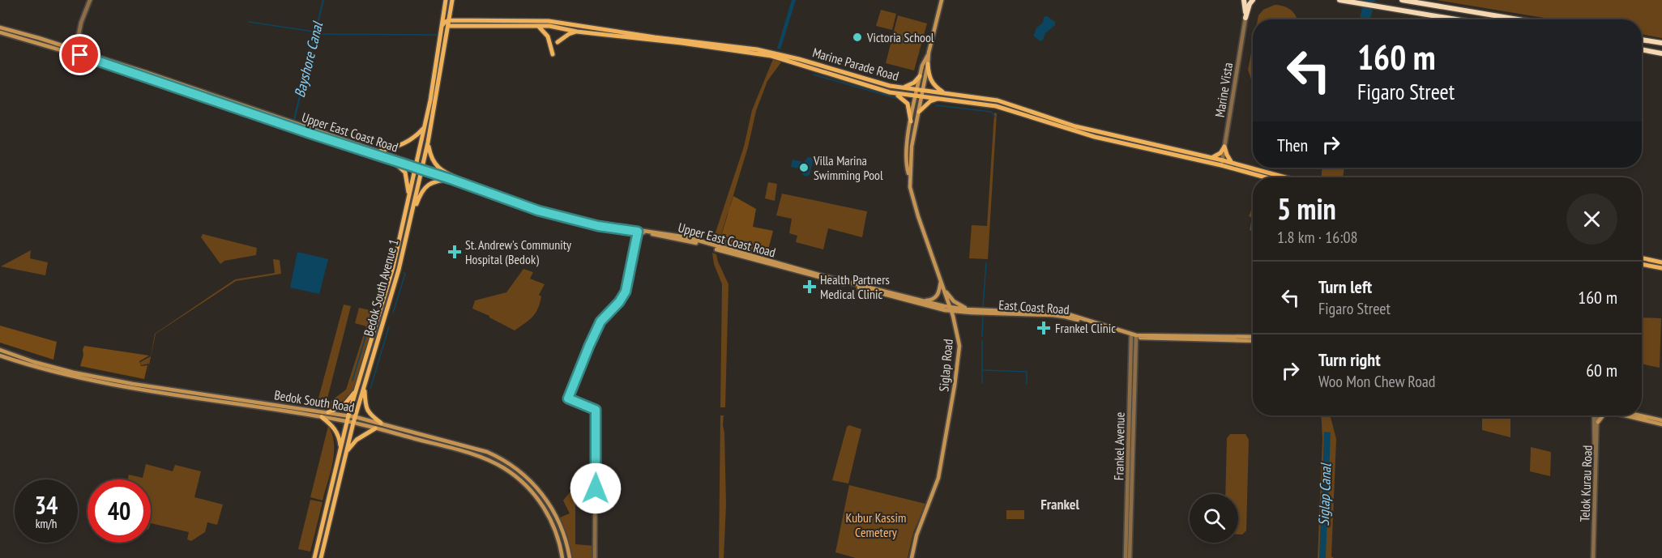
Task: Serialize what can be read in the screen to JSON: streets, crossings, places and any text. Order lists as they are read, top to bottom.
{
  "streets": {
    "main road": [
      "Marine Parade Road",
      "Upper East Coast Road",
      "Bedok South Avenue 1",
      "East Coast Road",
      "Siglap Road",
      "Bedok South Road"
    ],
    "street": ["Marine Vista", "Frankel Avenue", "Telok Kurau Road"]
  },
  "crossings": [
    ["Marine Parade Road", "Marine Vista"],
    ["Marine Parade Road", "Bedok South Avenue 1"],
    ["Marine Parade Road", "Siglap Road"],
    ["Upper East Coast Road", "Bedok South Avenue 1"],
    ["Upper East Coast Road", "East Coast Road"],
    ["Bedok South Avenue 1", "Bedok South Road"],
    ["East Coast Road", "Siglap Road"],
    ["East Coast Road", "Frankel Avenue"]
  ],
  "districts": ["Frankel"],
  "water": ["Bayshore Canal", "Siglap Canal"],
  "parks": ["Kubur Kassim Cemetery"],
  "places": {
    "other": ["Victoria School", "Villa Marina Swimming Pool"],
    "health": ["St. Andrew's Community Hospital (Bedok)", "Health Partners Medical Clinic", "Frankel Clinic"]
  },
  "page": {
    "turn": ["160 m", "Figaro Street"],
    "then": "Then",
    "heading": ["5 min", "1.8 km · 16:08"],
    "list": [
      {
        "name": "Turn left",
        "note": "Figaro Street",
        "value": "160 m"
      },
      {
        "name": "Turn right",
        "note": "Woo Mon Chew Road",
        "value": "60 m"
      }
    ],
    "speed": "34 km/h",
    "limit": "40"
  }
}
